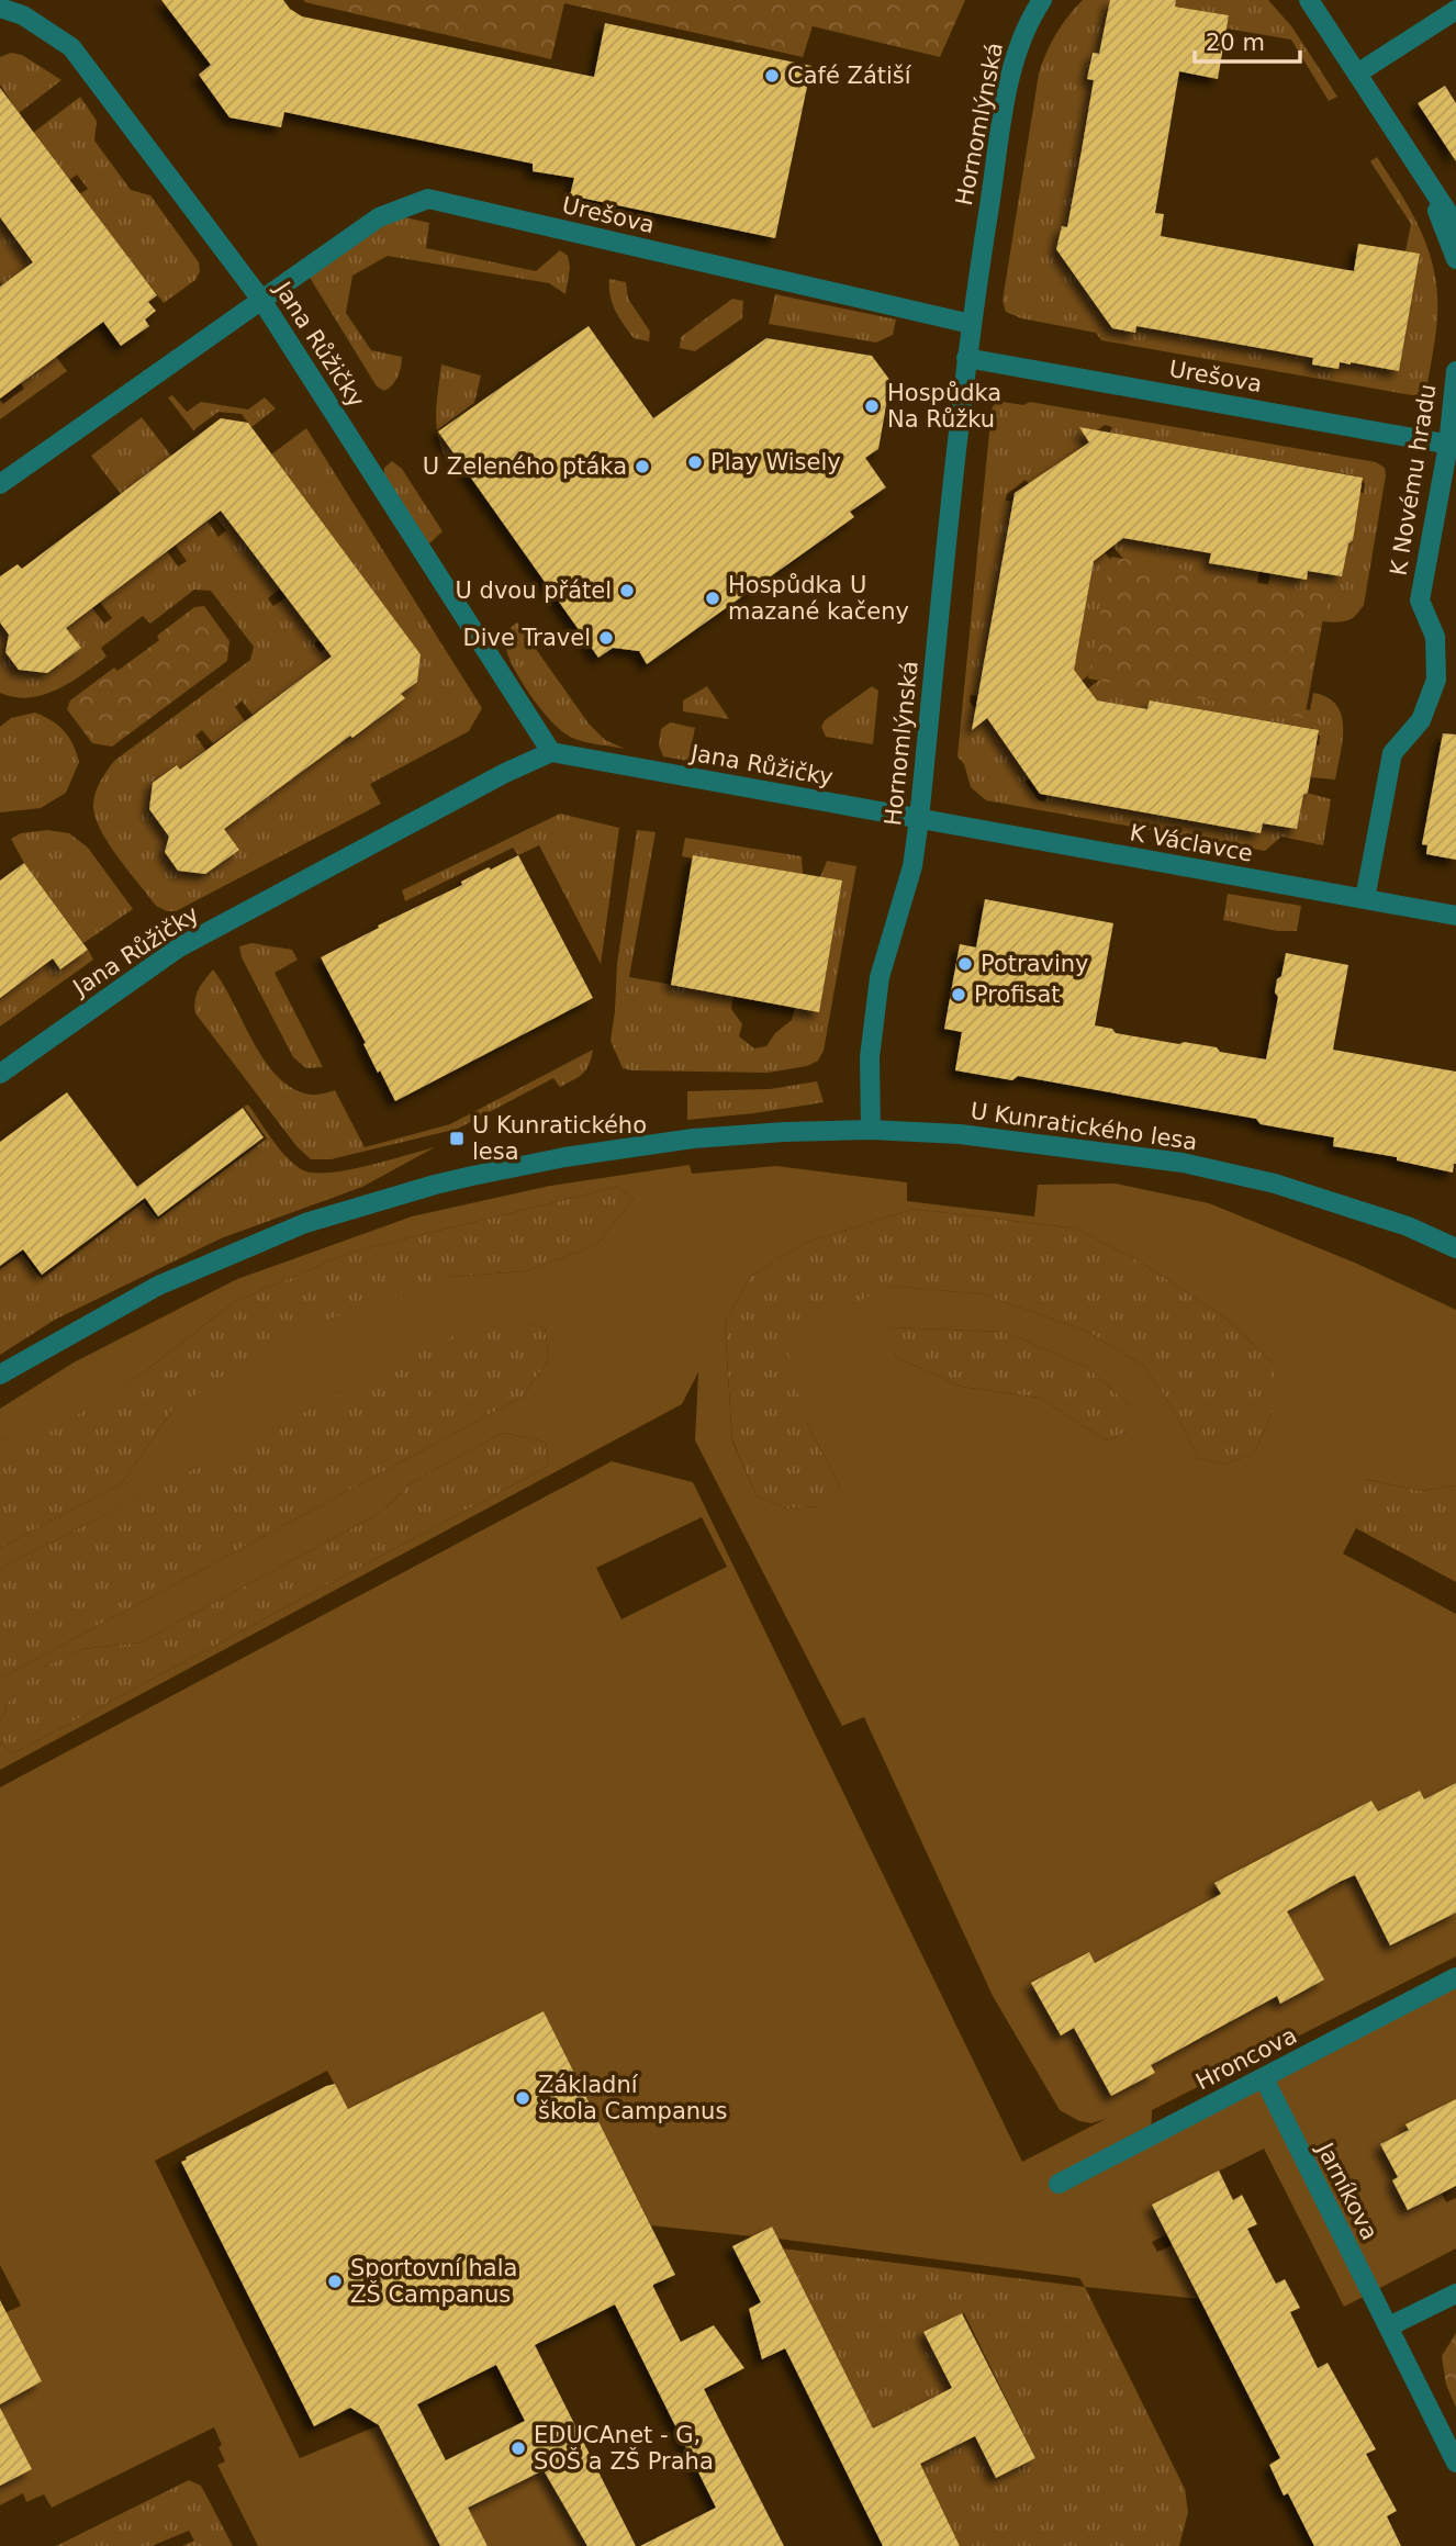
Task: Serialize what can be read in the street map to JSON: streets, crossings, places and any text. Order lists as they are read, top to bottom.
{
  "streets": {
    "street": [
      "Hornomlýnská",
      "Urešova",
      "Jana Růžičky",
      "K Novému hradu",
      "K Václavce",
      "U Kunratického lesa",
      "Hroncova",
      "Jarníkova"
    ]
  },
  "crossings": [
    ["Hornomlýnská", "Urešova"],
    ["Hornomlýnská", "Jana Růžičky"],
    ["Hornomlýnská", "K Václavce"],
    ["Hornomlýnská", "U Kunratického lesa"],
    ["Urešova", "Jana Růžičky"],
    ["Urešova", "K Novému hradu"],
    ["Jana Růžičky", "K Václavce"],
    ["K Novému hradu", "K Václavce"],
    ["Hroncova", "Jarníkova"]
  ],
  "places": {
    "other": [
      "Café Zátiší",
      "Hospůdka Na Růžku",
      "Play Wisely",
      "U Zeleného ptáka",
      "U dvou přátel",
      "Hospůdka U mazané kačeny",
      "Dive Travel",
      "Potraviny",
      "Profisat",
      "Základní škola Campanus",
      "Sportovní hala ZŠ Campanus",
      "EDUCAnet - G, SOŠ a ZŠ Praha"
    ],
    "transit": ["U Kunratického lesa"]
  },
  "scale_bar": "20 m"
}
